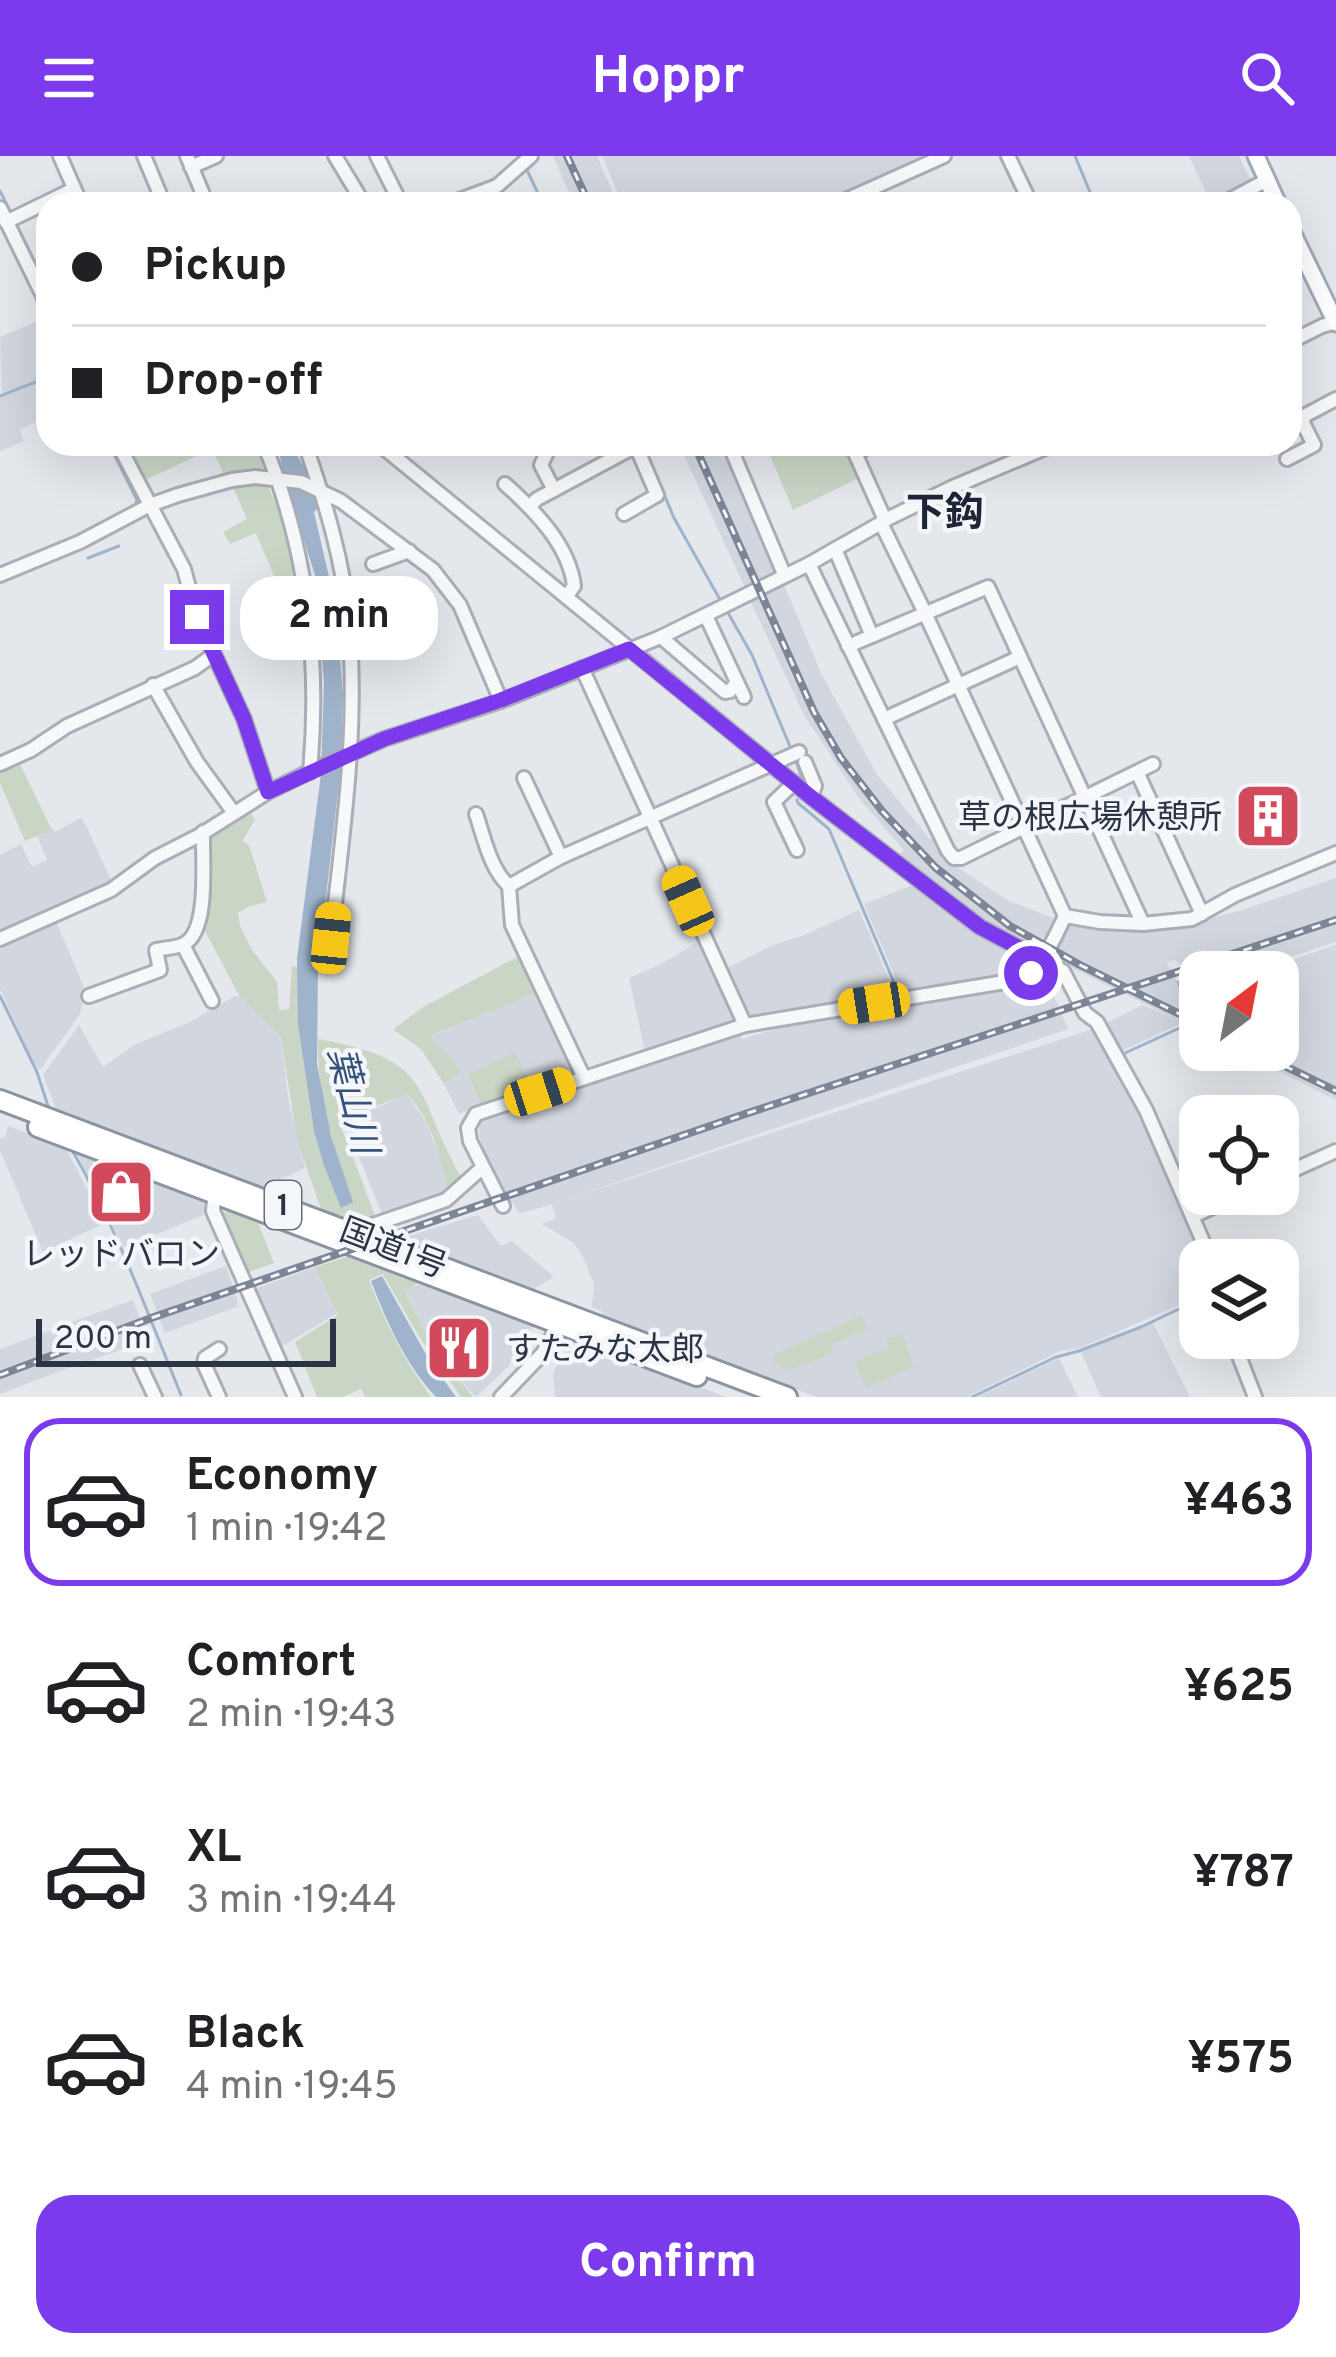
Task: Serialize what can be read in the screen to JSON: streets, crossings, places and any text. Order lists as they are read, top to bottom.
{
  "streets": {
    "highway": ["1", "国道1号"]
  },
  "districts": ["下鈎"],
  "water": ["葉山川"],
  "places": {
    "building": ["草の根広場休憩所"],
    "shop": ["レッドバロン"],
    "restaurant": ["すたみな太郎"]
  },
  "scale_bar": "200 m",
  "north": "top right",
  "page": {
    "header": "Hoppr",
    "banner": ["Pickup", "Drop-off"],
    "bubble": "2 min",
    "scale": "200 m",
    "list": [
      {
        "name": "Economy",
        "note": "1 min · 19:42",
        "value": "¥463"
      },
      {
        "name": "Comfort",
        "note": "2 min · 19:43",
        "value": "¥625"
      },
      {
        "name": "XL",
        "note": "3 min · 19:44",
        "value": "¥787"
      },
      {
        "name": "Black",
        "note": "4 min · 19:45",
        "value": "¥575"
      }
    ],
    "buttons": "Confirm"
  }
}
